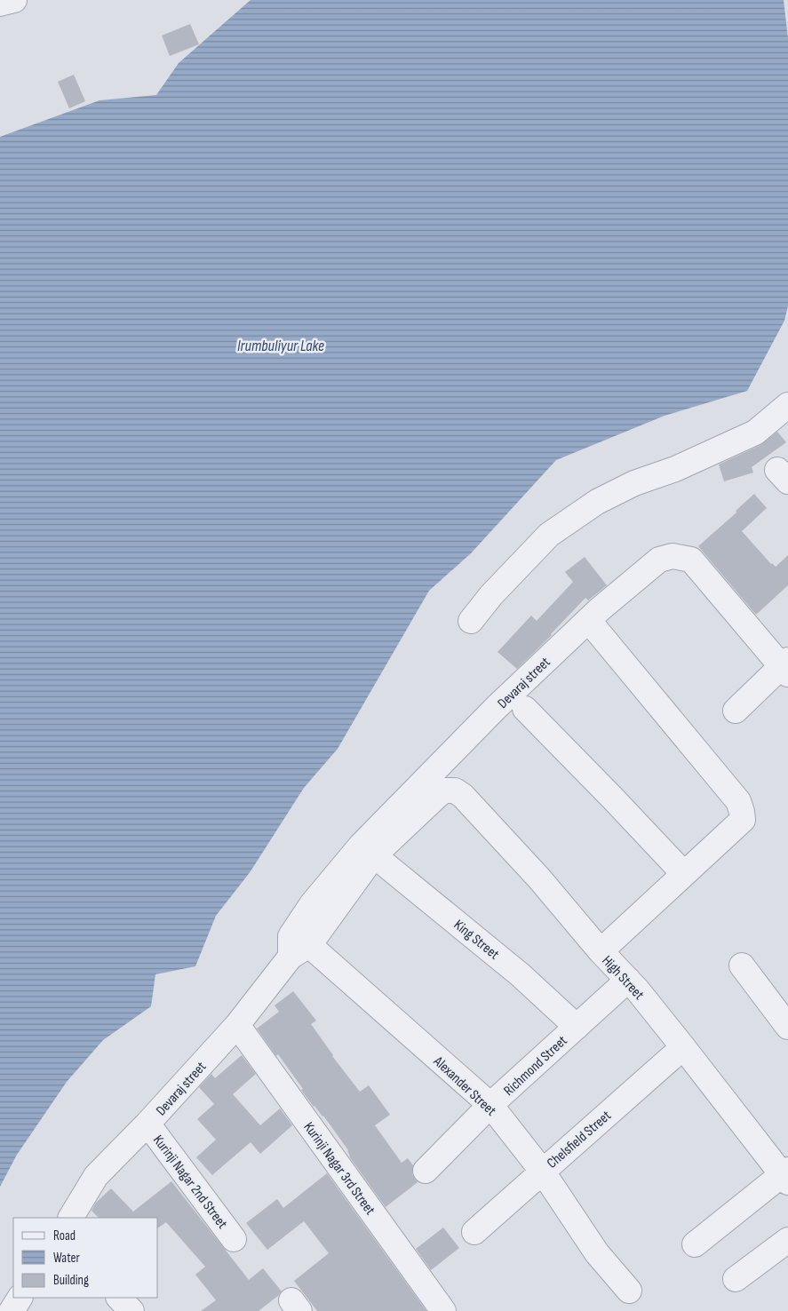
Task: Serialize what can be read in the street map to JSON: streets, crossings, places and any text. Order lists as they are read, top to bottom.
{
  "streets": {
    "street": [
      "Devaraj street",
      "King Street",
      "High Street",
      "Richmond Street",
      "Alexander Street",
      "Chelsfield Street",
      "Kurinji Nagar 3rd Street",
      "Kurinji Nagar 2nd Street"
    ]
  },
  "crossings": [
    ["Devaraj street", "King Street"],
    ["Devaraj street", "High Street"],
    ["Devaraj street", "Alexander Street"],
    ["Devaraj street", "Kurinji Nagar 3rd Street"],
    ["Devaraj street", "Kurinji Nagar 2nd Street"],
    ["King Street", "Richmond Street"],
    ["High Street", "Richmond Street"],
    ["High Street", "Chelsfield Street"],
    ["Richmond Street", "Alexander Street"],
    ["Alexander Street", "Chelsfield Street"]
  ],
  "water": ["Irumbuliyur Lake"],
  "legend": ["Road", "Water", "Building"]
}
